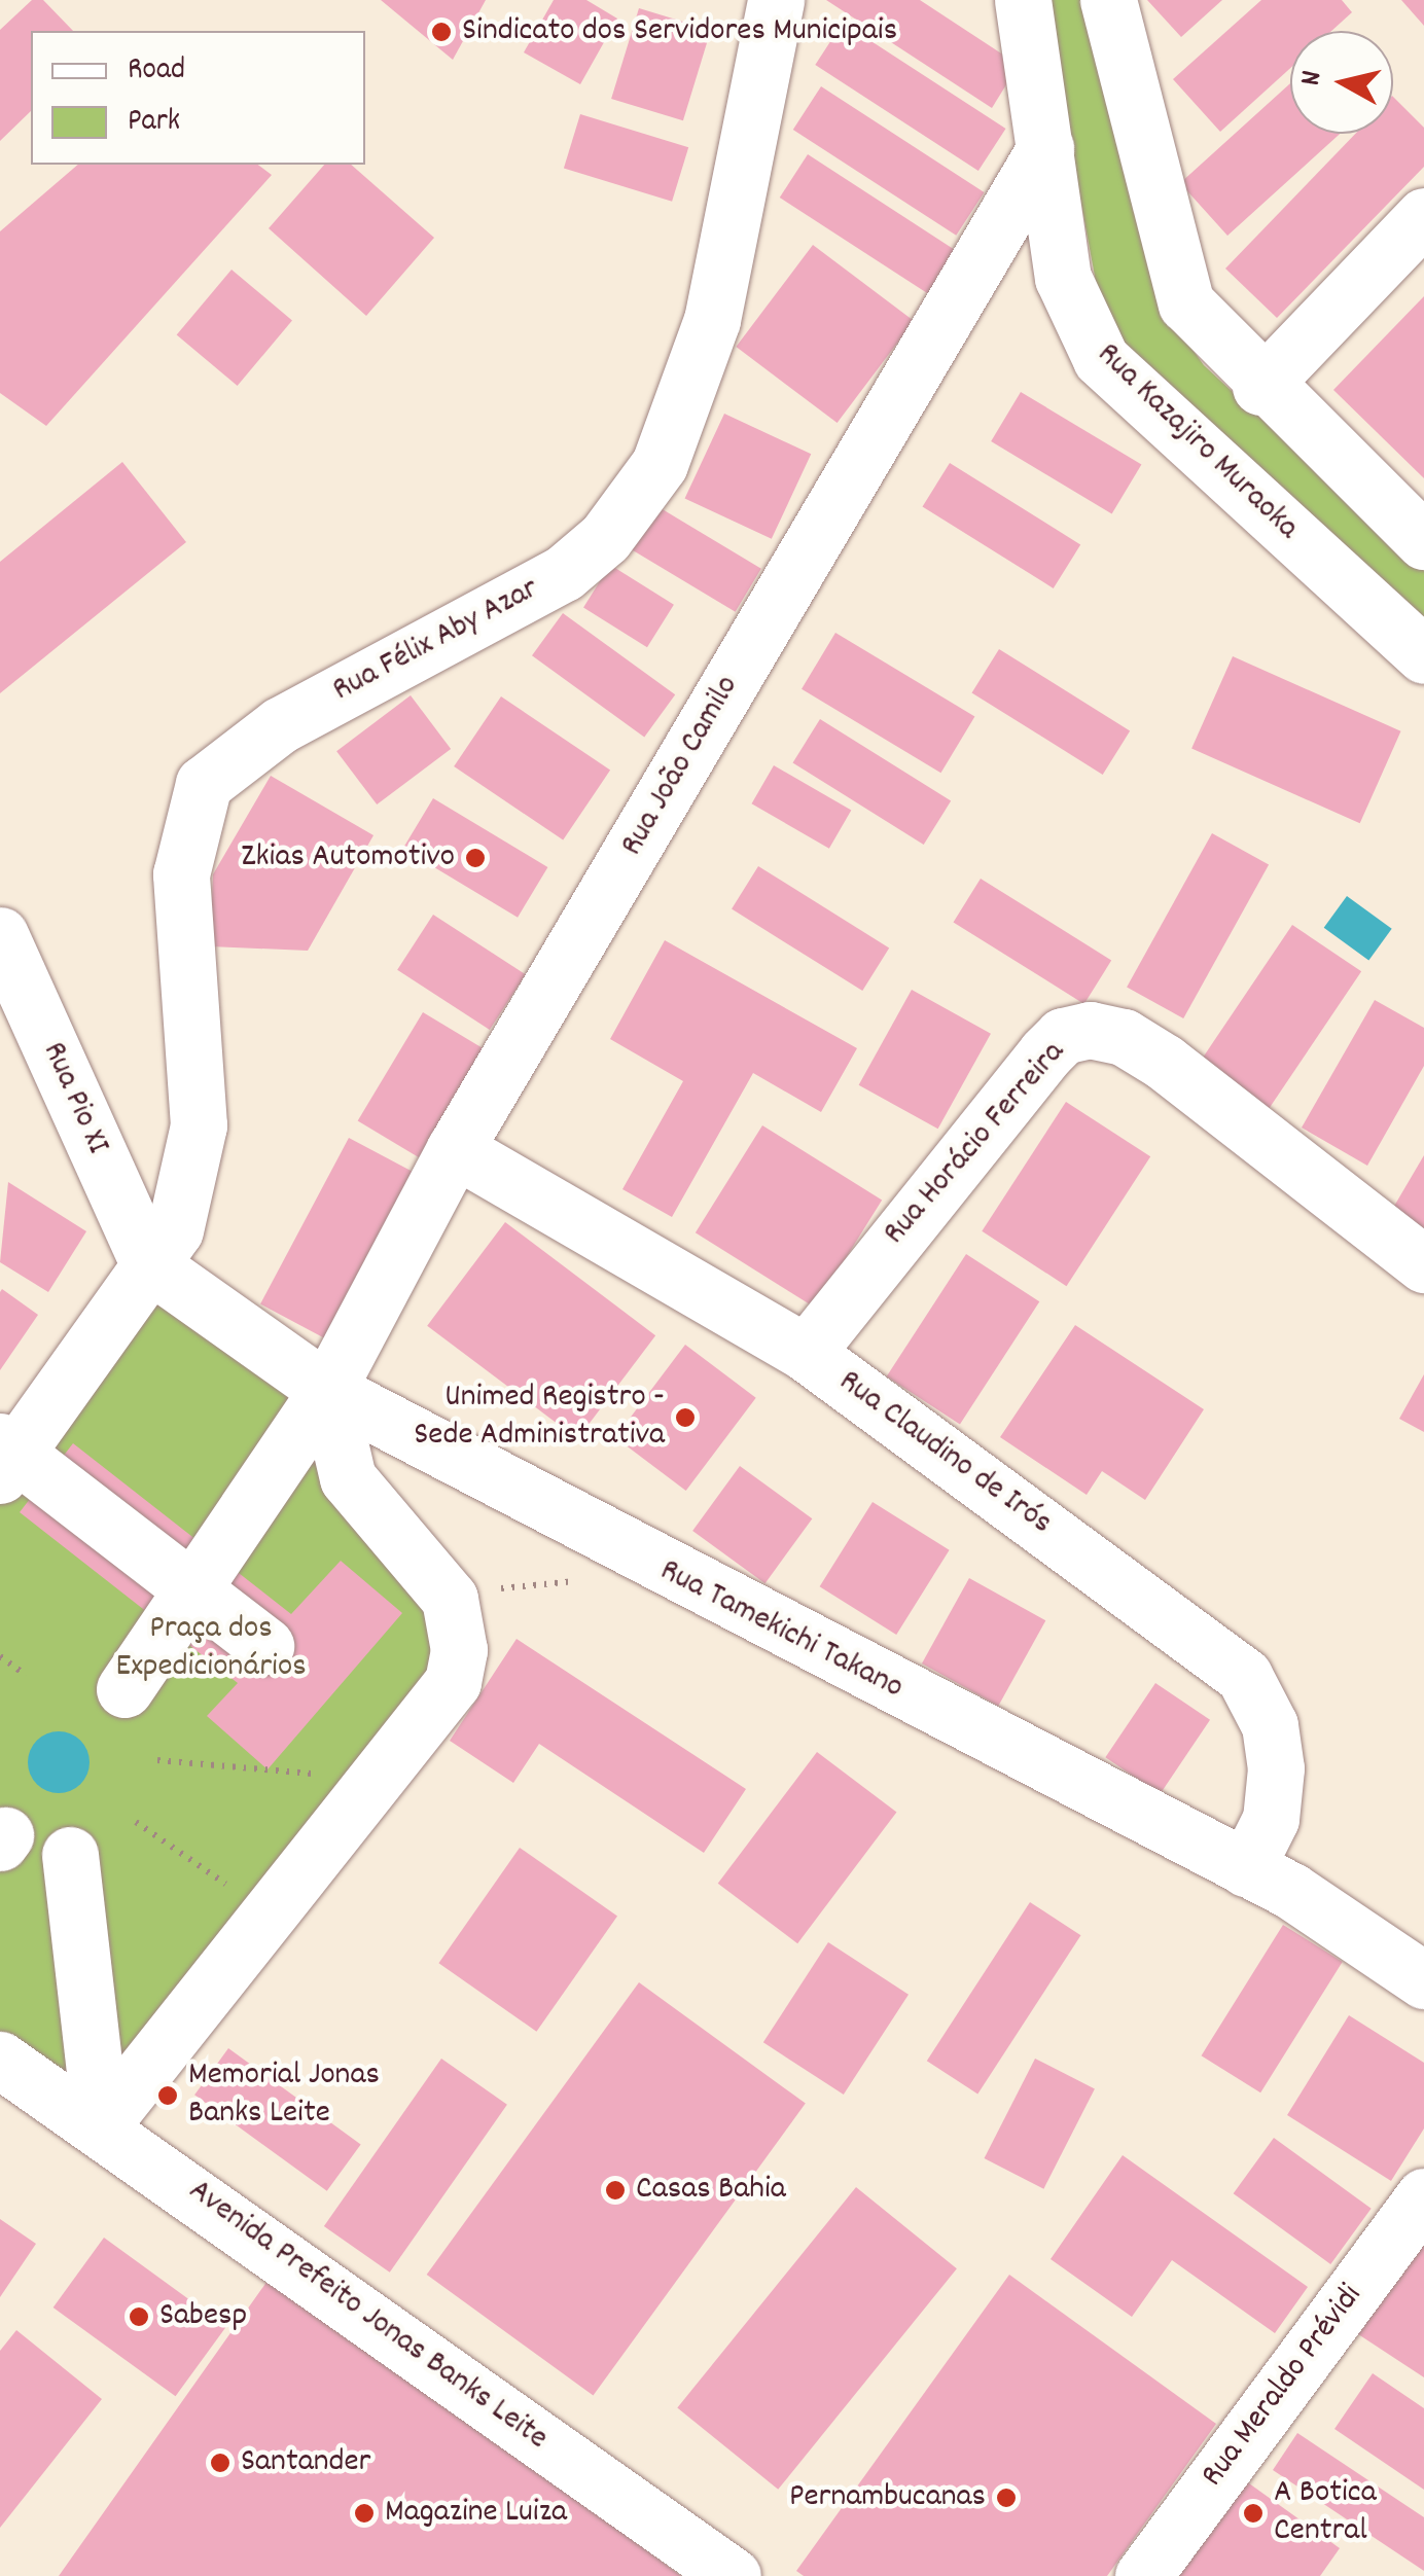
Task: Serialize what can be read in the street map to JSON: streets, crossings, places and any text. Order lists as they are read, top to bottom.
{
  "streets": {
    "street": [
      "Rua Kazajiro Muraoka",
      "Rua Félix Aby Azar",
      "Rua João Camilo",
      "Rua Pio XI",
      "Rua Horácio Ferreira",
      "Rua Claudino de Irós",
      "Rua Tamekichi Takano",
      "Avenida Prefeito Jonas Banks Leite",
      "Rua Meraldo Prévidi"
    ]
  },
  "crossings": [
    ["Rua Kazajiro Muraoka", "Rua João Camilo"],
    ["Rua Félix Aby Azar", "Rua Pio XI"],
    ["Rua Félix Aby Azar", "Rua Tamekichi Takano"],
    ["Rua João Camilo", "Rua Claudino de Irós"],
    ["Rua João Camilo", "Rua Tamekichi Takano"],
    ["Rua Pio XI", "Rua Tamekichi Takano"],
    ["Rua Horácio Ferreira", "Rua Claudino de Irós"],
    ["Rua Claudino de Irós", "Rua Tamekichi Takano"]
  ],
  "parks": ["Praça dos Expedicionários"],
  "places": [
    "Sindicato dos Servidores Municipais",
    "Zkias Automotivo",
    "Unimed Registro - Sede Administrativa",
    "Memorial Jonas Banks Leite",
    "Casas Bahia",
    "Sabesp",
    "Santander",
    "Pernambucanas",
    "Magazine Luiza",
    "A Botica Central"
  ],
  "legend": ["Road", "Park"],
  "north": "left"
}
